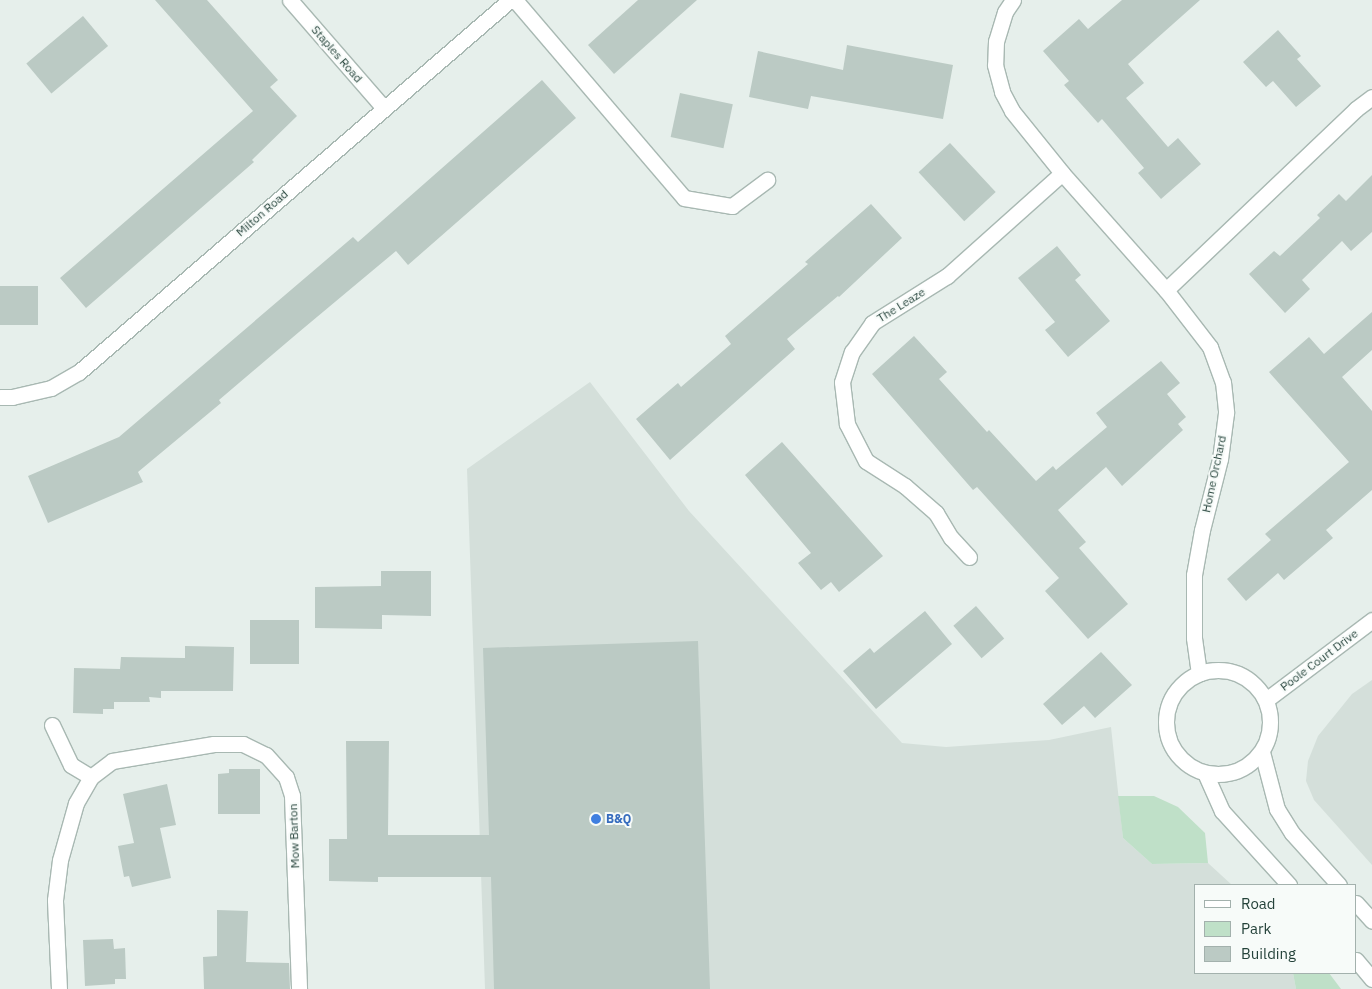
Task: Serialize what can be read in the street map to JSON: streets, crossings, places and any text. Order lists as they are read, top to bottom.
{
  "streets": {
    "street": [
      "Staples Road",
      "Milton Road",
      "The Leaze",
      "Home Orchard",
      "Poole Court Drive",
      "Mow Barton"
    ]
  },
  "crossings": [
    ["Staples Road", "Milton Road"],
    ["The Leaze", "Home Orchard"],
    ["Home Orchard", "Poole Court Drive"]
  ],
  "places": ["B&Q"],
  "legend": ["Road", "Park", "Building"]
}
